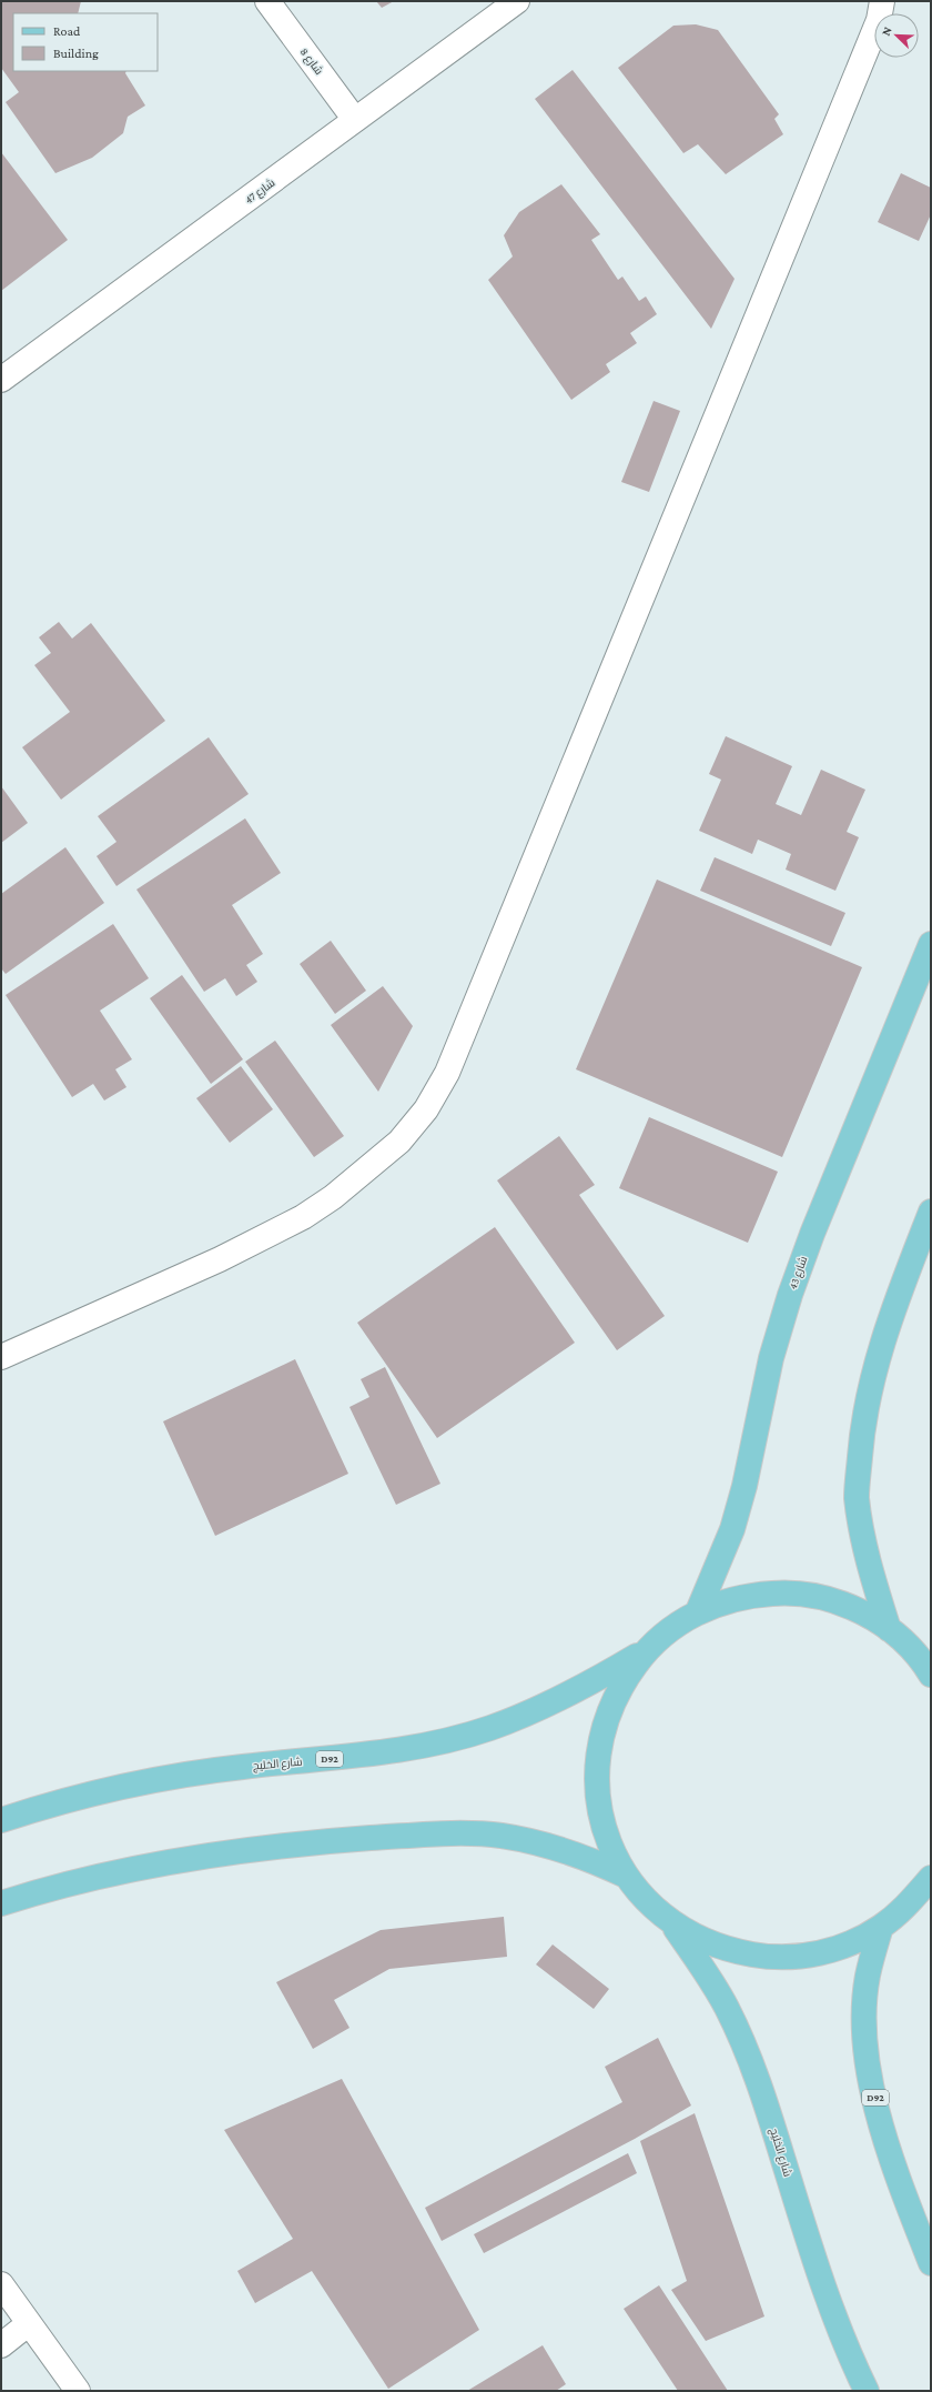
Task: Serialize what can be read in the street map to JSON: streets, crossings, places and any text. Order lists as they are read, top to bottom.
{
  "streets": {
    "main road": ["شارع 43", "D92", "شارع الخليج"],
    "street": ["شارع 8", "شارع 47"]
  },
  "crossings": [
    ["شارع 8", "شارع 47"]
  ],
  "legend": ["Road", "Building"],
  "north": "top left"
}
